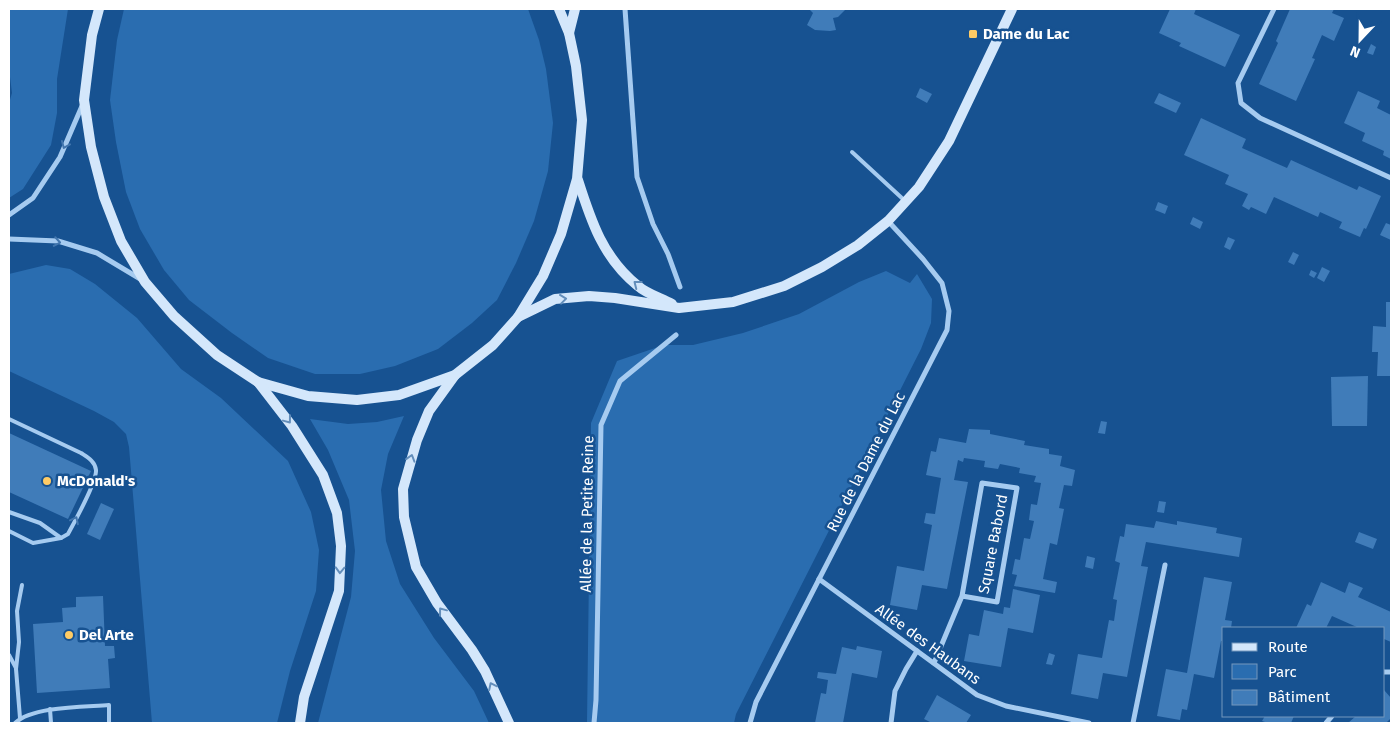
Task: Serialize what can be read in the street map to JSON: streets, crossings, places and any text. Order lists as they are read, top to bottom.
{
  "streets": {
    "street": [
      "Rue de la Dame du Lac",
      "Allée de la Petite Reine",
      "Square Babord",
      "Allée des Haubans"
    ]
  },
  "crossings": [
    ["Rue de la Dame du Lac", "Allée des Haubans"],
    ["Square Babord", "Allée des Haubans"]
  ],
  "places": {
    "transit": ["Dame du Lac"],
    "other": ["McDonald's", "Del Arte"]
  },
  "legend": ["Route", "Parc", "Bâtiment"],
  "north": "bottom"
}
